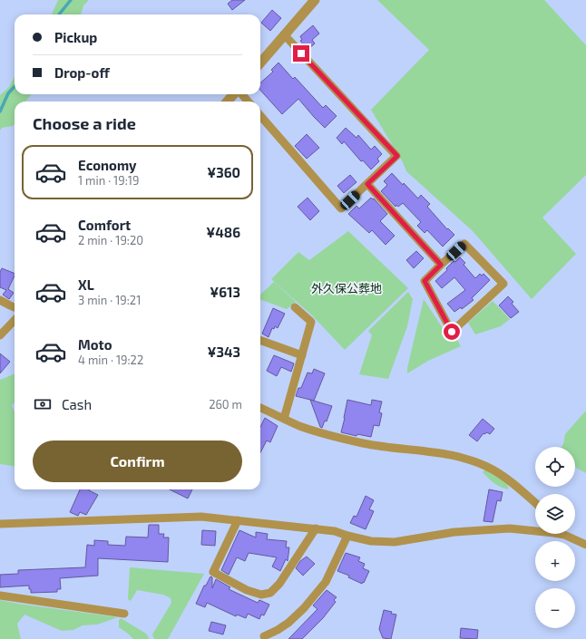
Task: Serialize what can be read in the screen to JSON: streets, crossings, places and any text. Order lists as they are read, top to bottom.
{
  "parks": ["外久保公葬地"],
  "page": {
    "banner": ["Pickup", "Drop-off"],
    "heading": "Choose a ride",
    "list": [
      {
        "name": "Economy",
        "note": "1 min · 19:19",
        "value": "¥360"
      },
      {
        "name": "Comfort",
        "note": "2 min · 19:20",
        "value": "¥486"
      },
      {
        "name": "XL",
        "note": "3 min · 19:21",
        "value": "¥613"
      },
      {
        "name": "Moto",
        "note": "4 min · 19:22",
        "value": "¥343"
      }
    ],
    "pay": ["Cash", "260 m"],
    "buttons": "Confirm",
    "map_buttons": ["+", "−"]
  }
}
